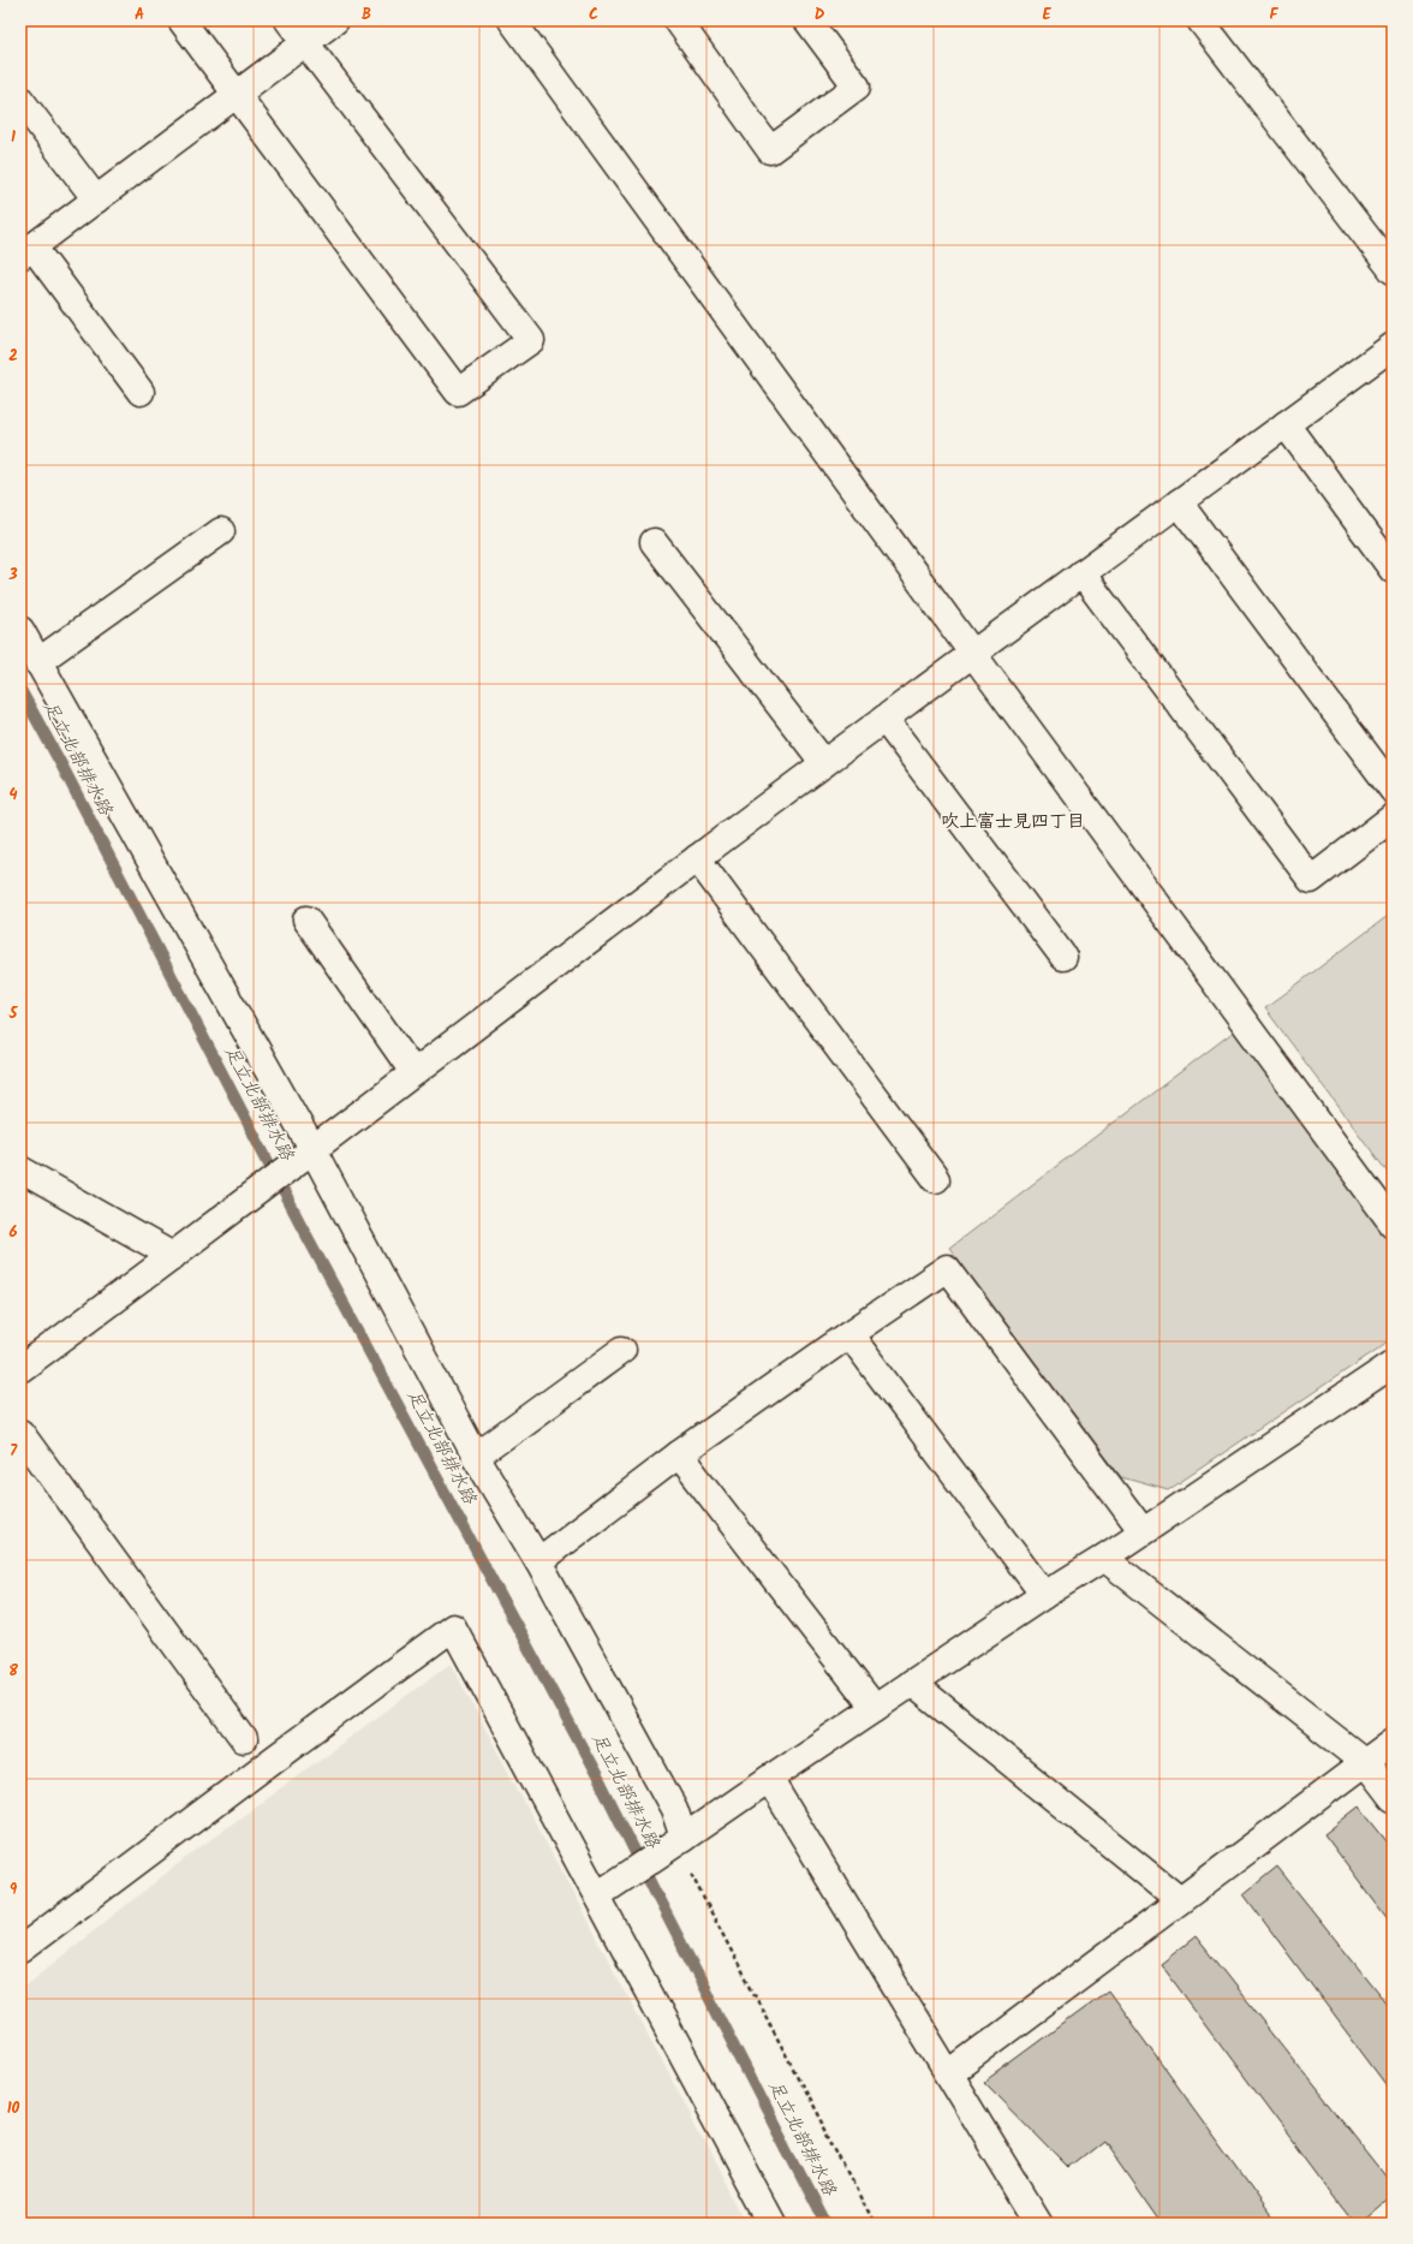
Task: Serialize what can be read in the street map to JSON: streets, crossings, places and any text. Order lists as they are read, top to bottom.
{
  "districts": ["吹上富士見四丁目"],
  "water": ["足立北部排水路"],
  "grid": {
    "columns": [
      "A",
      "B",
      "C",
      "D",
      "E",
      "F"
    ],
    "rows": [
      "1",
      "2",
      "3",
      "4",
      "5",
      "6",
      "7",
      "8",
      "9",
      "10"
    ]
  }
}
